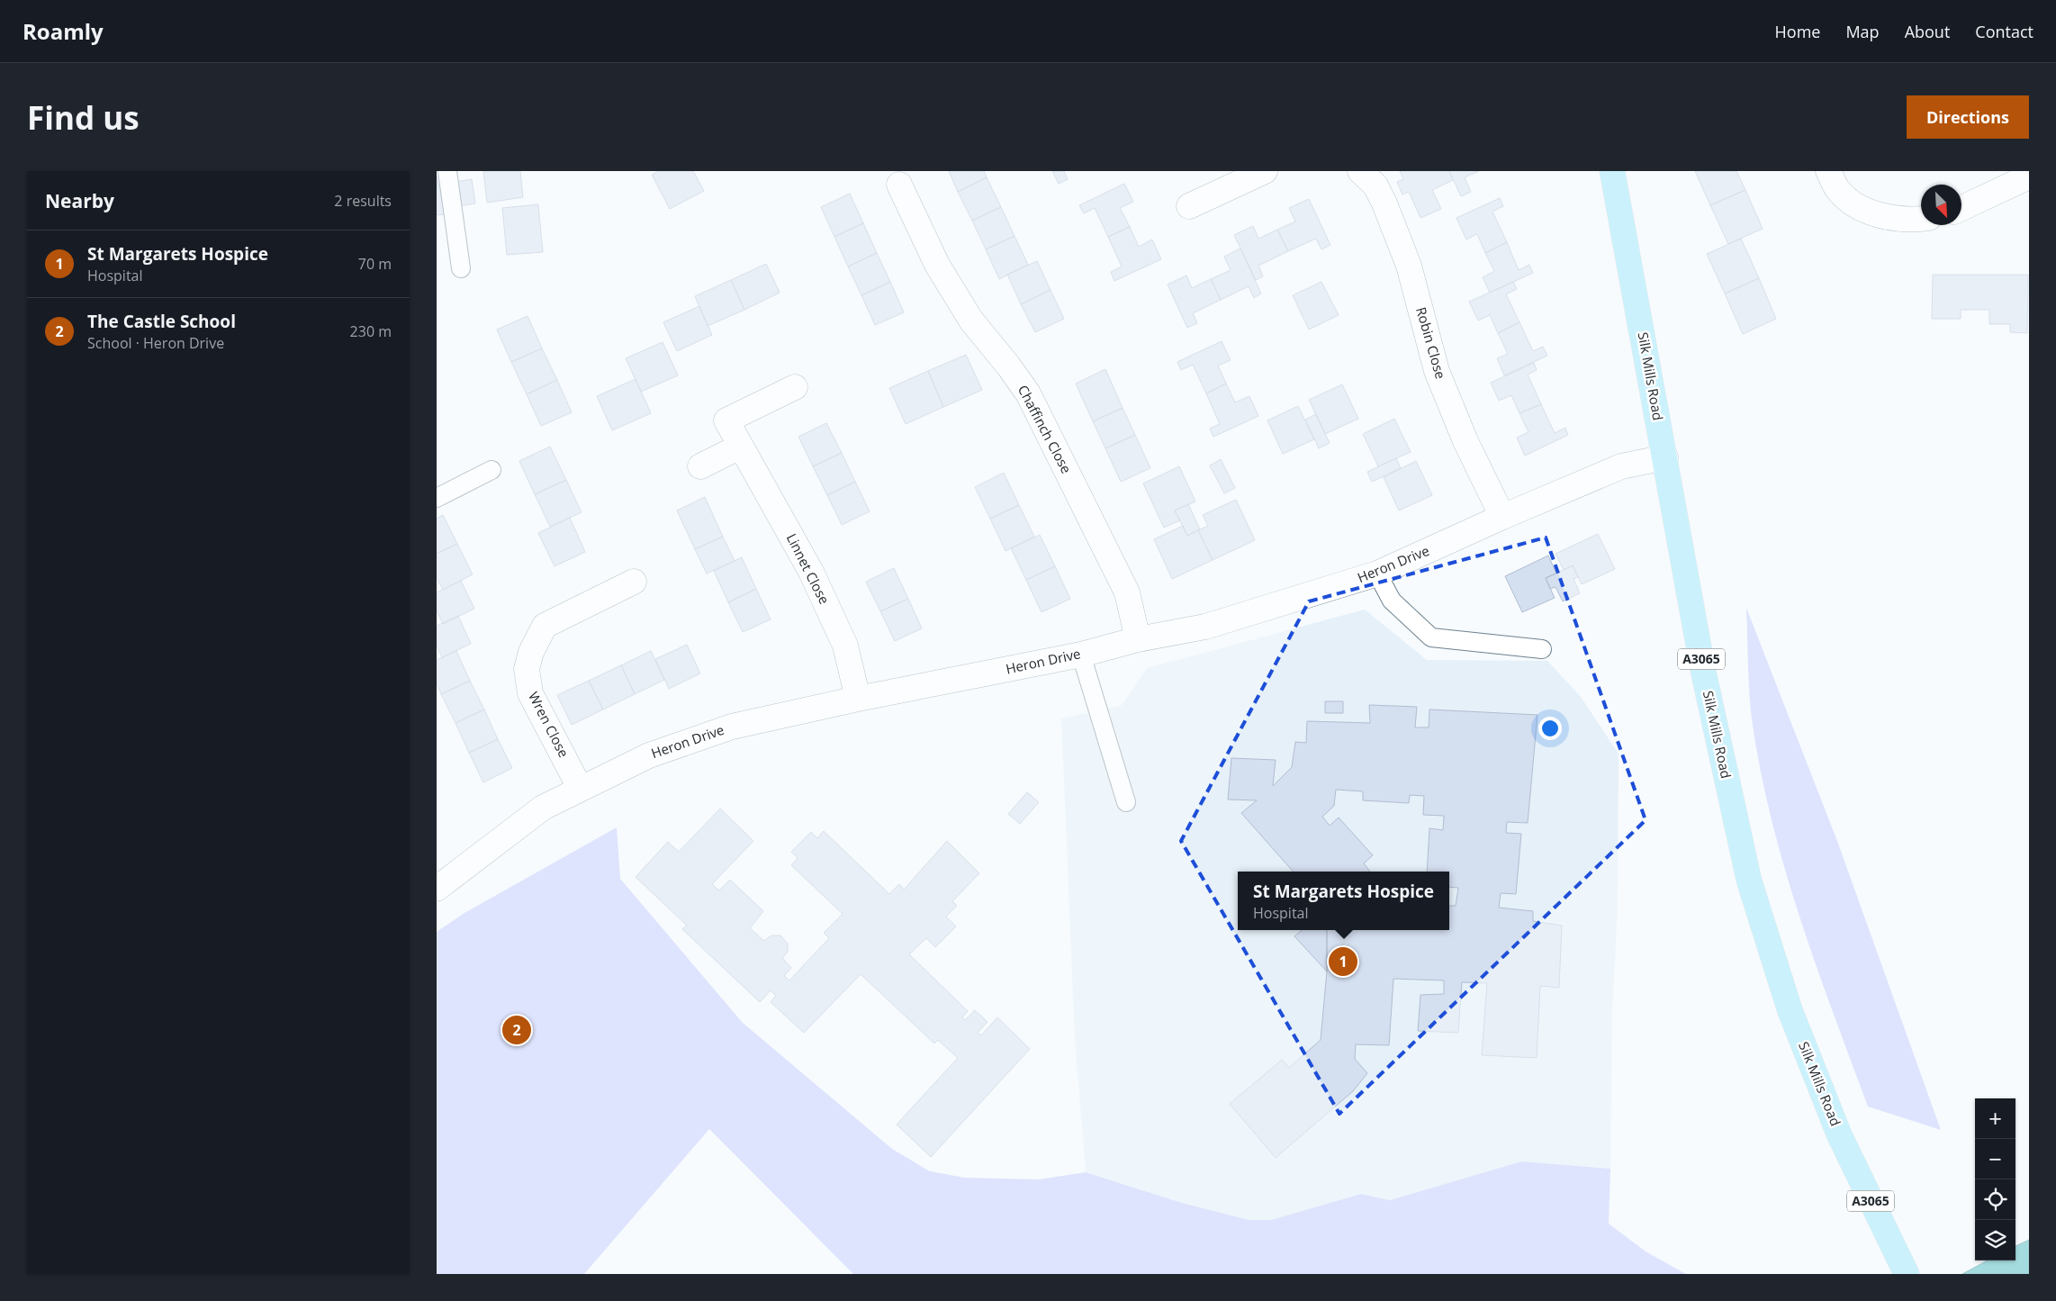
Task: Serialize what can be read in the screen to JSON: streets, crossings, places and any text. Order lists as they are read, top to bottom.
{
  "streets": {
    "main road": ["Silk Mills Road", "A3065"],
    "street": [
      "Robin Close",
      "Chaffinch Close",
      "Heron Drive",
      "Linnet Close",
      "Wren Close"
    ]
  },
  "crossings": [
    ["Robin Close", "Heron Drive"],
    ["Silk Mills Road", "Heron Drive"],
    ["Chaffinch Close", "Heron Drive"],
    ["Heron Drive", "Linnet Close"],
    ["Heron Drive", "Wren Close"]
  ],
  "north": "bottom right",
  "page": {
    "header": "Roamly",
    "nav": [
      "Home",
      "Map",
      "About",
      "Contact"
    ],
    "buttons": "Directions",
    "title": "Find us",
    "heading": ["Nearby", "2 results"],
    "list": [
      {
        "mark": "1",
        "name": "St Margarets Hospice",
        "note": "Hospital",
        "value": "70 m"
      },
      {
        "mark": "2",
        "name": "The Castle School",
        "note": "School · Heron Drive",
        "value": "230 m"
      }
    ],
    "popup": ["St Margarets Hospice", "Hospital"],
    "pins": ["1", "2"],
    "map_buttons": ["+", "−"]
  }
}
